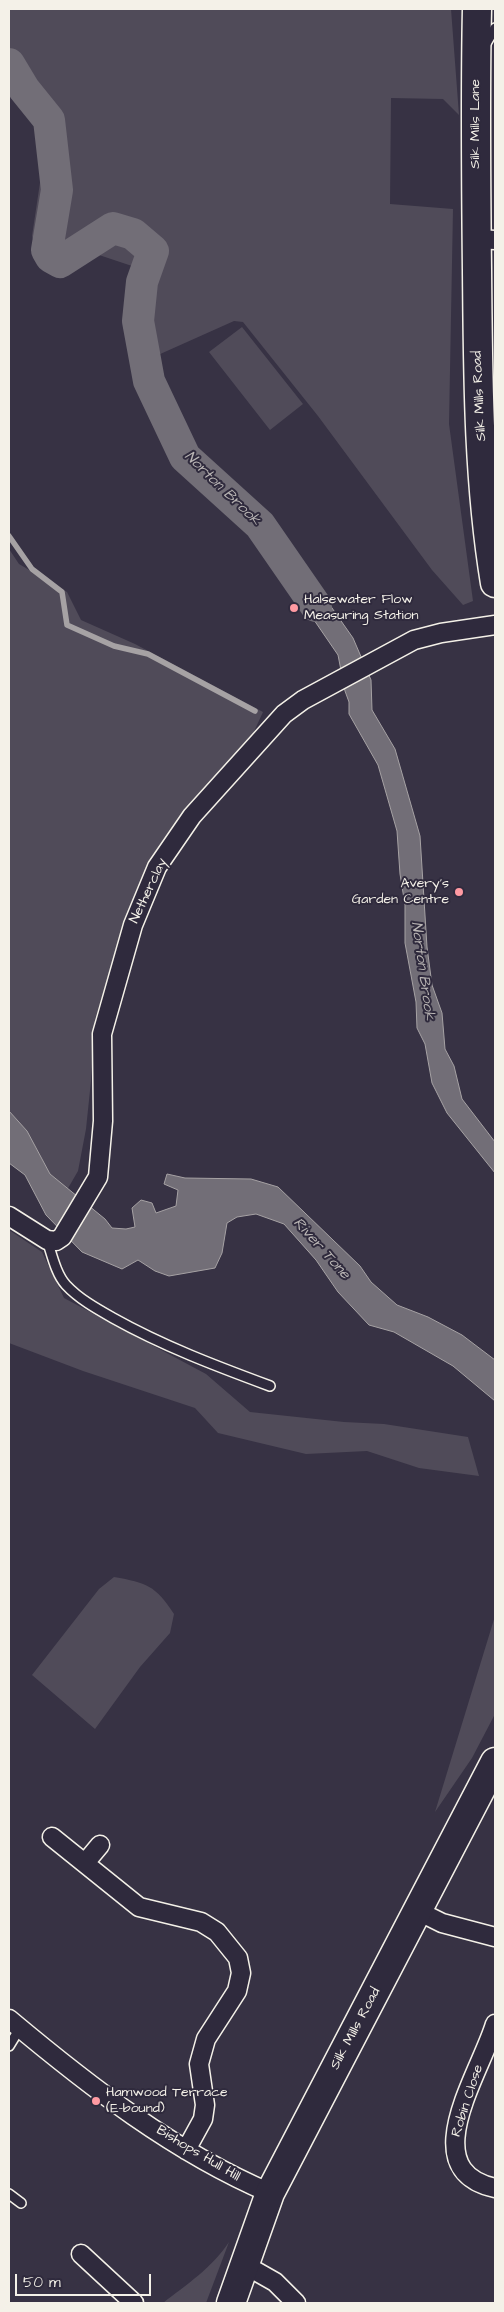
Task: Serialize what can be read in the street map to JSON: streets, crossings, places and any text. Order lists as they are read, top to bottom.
{
  "streets": {
    "main road": ["Silk Mills Lane", "Silk Mills Road"],
    "street": ["Netherclay", "Robin Close", "Bishops Hull Hill"]
  },
  "crossings": [
    ["Silk Mills Lane", "Silk Mills Road"],
    ["Silk Mills Road", "Bishops Hull Hill"]
  ],
  "water": ["Norton Brook", "River Tone"],
  "places": ["Halsewater Flow Measuring Station", "Avery's Garden Centre", "Hamwood Terrace (E-bound)"],
  "scale_bar": "50 m"
}
